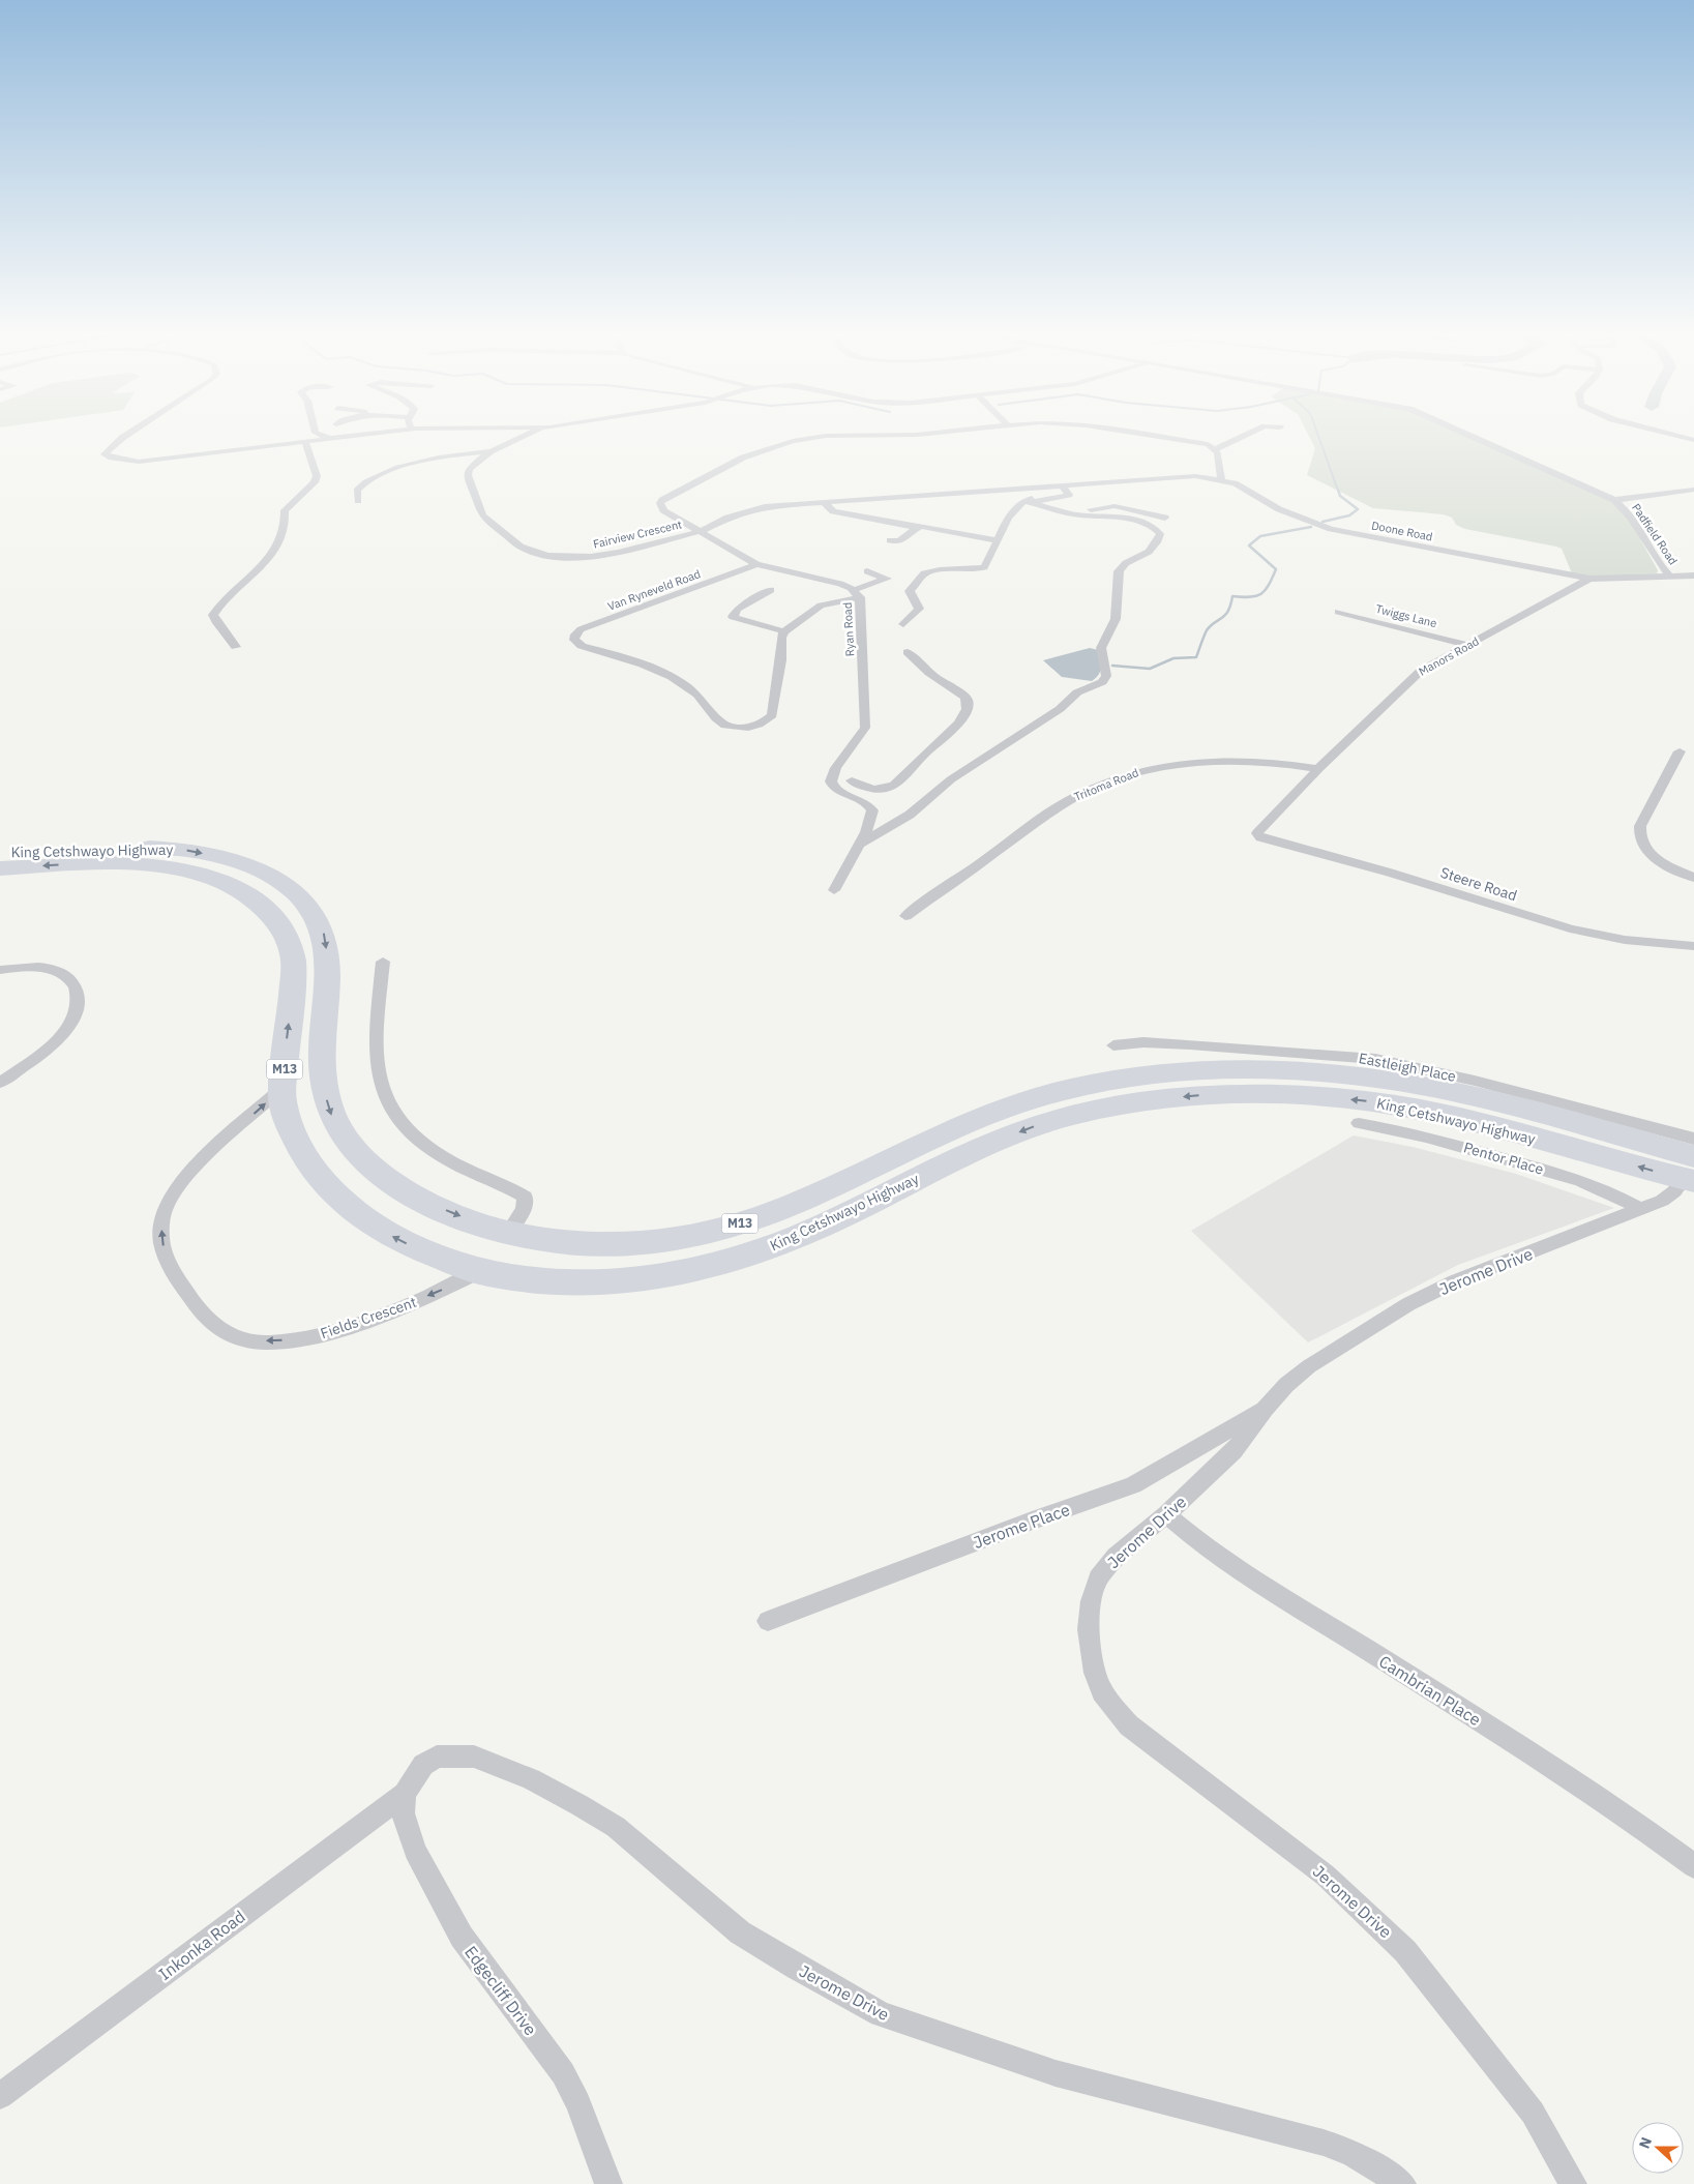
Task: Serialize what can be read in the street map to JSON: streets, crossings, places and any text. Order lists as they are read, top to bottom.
{
  "streets": {
    "highway": ["King Cetshwayo Highway", "M13"],
    "street": [
      "Doone Road",
      "Fairview Crescent",
      "Padfield Road",
      "Van Ryneveld Road",
      "Twiggs Lane",
      "Ryan Road",
      "Manors Road",
      "Tritoma Road",
      "Steere Road",
      "Eastleigh Place",
      "Pentor Place",
      "Jerome Drive",
      "Fields Crescent",
      "Jerome Place",
      "Cambrian Place",
      "Inkonka Road",
      "Edgecliff Drive"
    ]
  },
  "crossings": [
    ["Doone Road", "Manors Road"],
    ["Fairview Crescent", "Ryan Road"],
    ["Padfield Road", "Manors Road"],
    ["Van Ryneveld Road", "Ryan Road"],
    ["Twiggs Lane", "Manors Road"],
    ["Manors Road", "Tritoma Road"],
    ["Manors Road", "Steere Road"],
    ["King Cetshwayo Highway", "Jerome Drive"],
    ["King Cetshwayo Highway", "Fields Crescent"],
    ["Pentor Place", "Jerome Drive"],
    ["Jerome Drive", "Jerome Place"],
    ["Jerome Drive", "Cambrian Place"],
    ["Jerome Drive", "Inkonka Road"],
    ["Jerome Drive", "Edgecliff Drive"],
    ["Inkonka Road", "Edgecliff Drive"]
  ],
  "north": "left"
}
